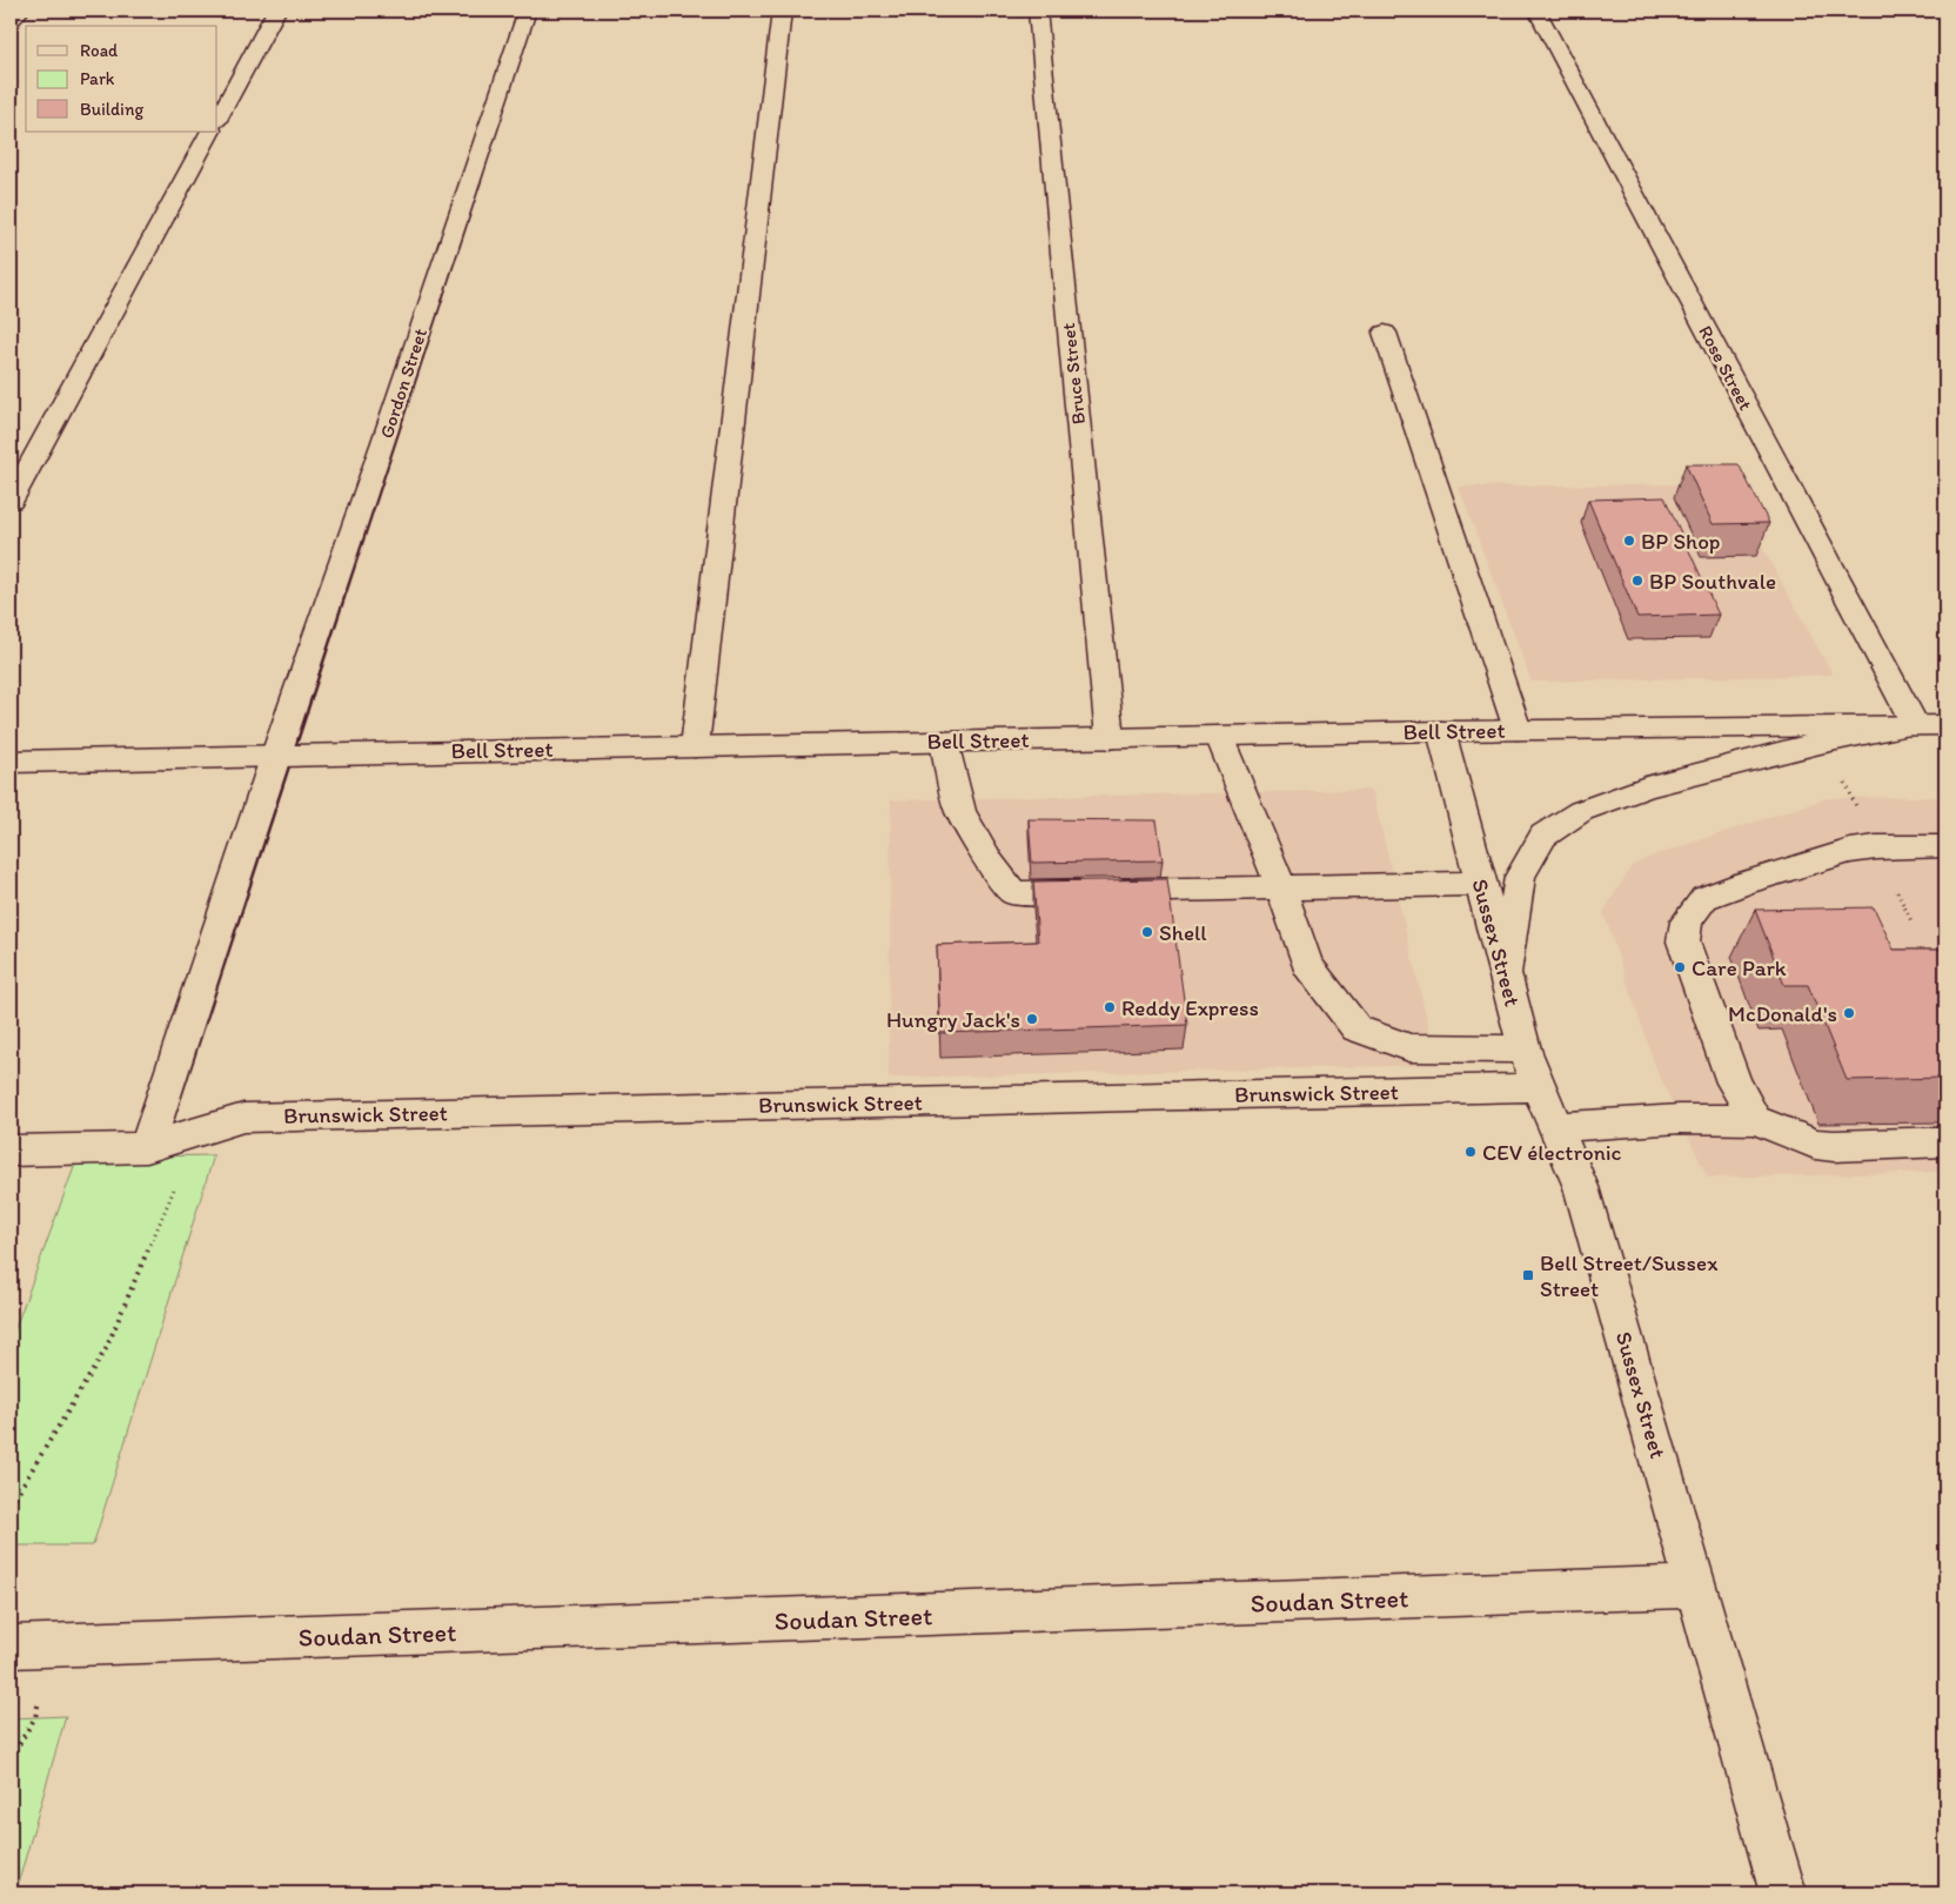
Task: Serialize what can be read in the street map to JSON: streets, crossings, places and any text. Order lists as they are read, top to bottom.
{
  "streets": {
    "main road": [
      "Rose Street",
      "Bruce Street",
      "Gordon Street",
      "Bell Street",
      "Sussex Street",
      "Brunswick Street",
      "Soudan Street"
    ]
  },
  "crossings": [
    ["Rose Street", "Bell Street"],
    ["Bruce Street", "Bell Street"],
    ["Gordon Street", "Bell Street"],
    ["Bell Street", "Sussex Street"],
    ["Sussex Street", "Brunswick Street"],
    ["Sussex Street", "Soudan Street"]
  ],
  "places": {
    "other": [
      "BP Shop",
      "BP Southvale",
      "Shell",
      "Care Park",
      "Reddy Express",
      "McDonald's",
      "Hungry Jack's",
      "CEV électronic"
    ],
    "transit": ["Bell Street/Sussex Street"]
  },
  "legend": ["Road", "Park", "Building"]
}
